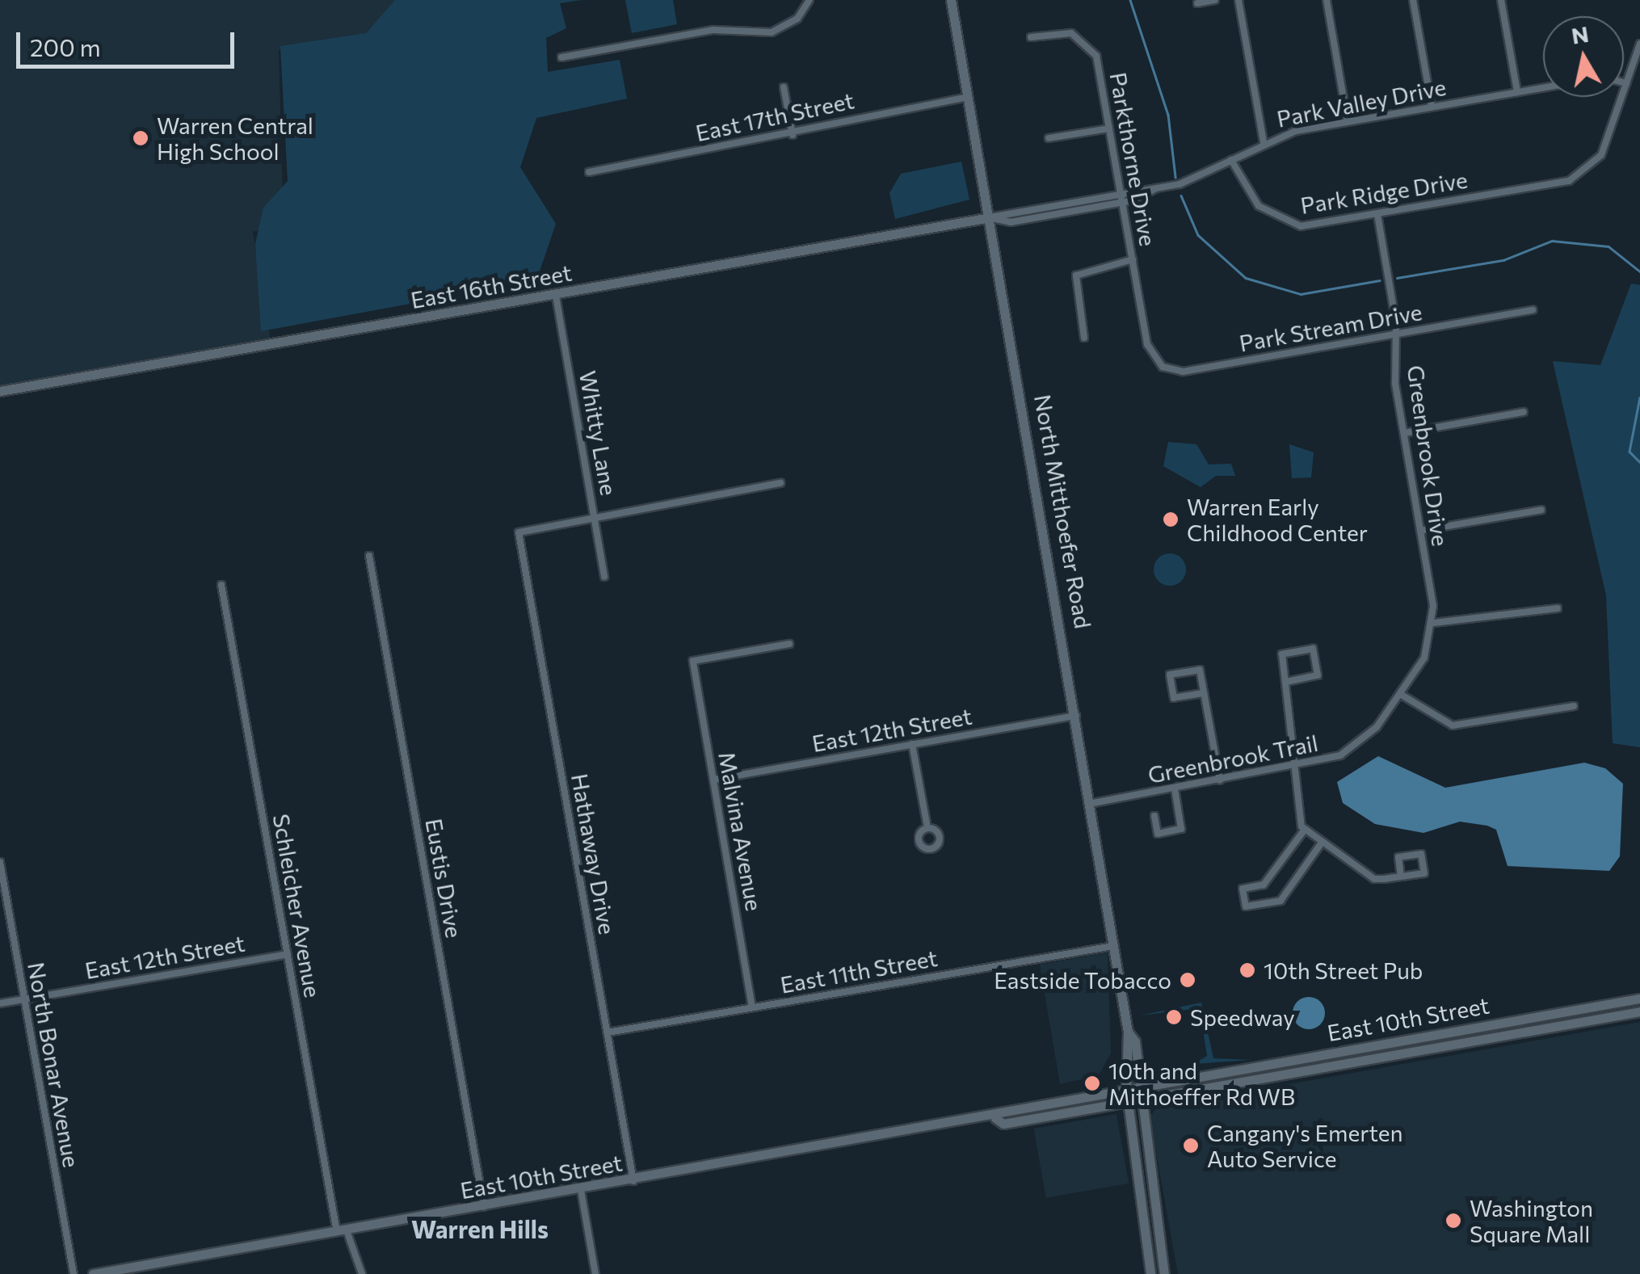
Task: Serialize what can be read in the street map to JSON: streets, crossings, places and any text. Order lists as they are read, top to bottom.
{
  "streets": {
    "main road": ["East 16th Street", "North Mitthoefer Road", "East 10th Street"],
    "street": [
      "Park Valley Drive",
      "East 17th Street",
      "Parkthorne Drive",
      "Park Ridge Drive",
      "Park Stream Drive",
      "Whitty Lane",
      "Greenbrook Drive",
      "East 12th Street",
      "Greenbrook Trail",
      "Malvina Avenue",
      "Hathaway Drive",
      "Eustis Drive",
      "Schleicher Avenue",
      "East 11th Street",
      "North Bonar Avenue"
    ]
  },
  "crossings": [
    ["Park Valley Drive", "Parkthorne Drive"],
    ["Park Valley Drive", "Park Ridge Drive"],
    ["Park Valley Drive", "East 16th Street"],
    ["Park Valley Drive", "North Mitthoefer Road"],
    ["East 17th Street", "North Mitthoefer Road"],
    ["Parkthorne Drive", "Park Stream Drive"],
    ["Park Ridge Drive", "Greenbrook Drive"],
    ["East 16th Street", "Whitty Lane"],
    ["East 16th Street", "North Mitthoefer Road"],
    ["Park Stream Drive", "Greenbrook Drive"],
    ["Whitty Lane", "Hathaway Drive"],
    ["Greenbrook Drive", "Greenbrook Trail"],
    ["North Mitthoefer Road", "East 12th Street"],
    ["North Mitthoefer Road", "Greenbrook Trail"],
    ["North Mitthoefer Road", "East 11th Street"],
    ["North Mitthoefer Road", "East 10th Street"],
    ["East 12th Street", "Malvina Avenue"],
    ["East 12th Street", "Schleicher Avenue"],
    ["East 12th Street", "North Bonar Avenue"],
    ["Malvina Avenue", "East 11th Street"],
    ["Hathaway Drive", "East 11th Street"],
    ["Hathaway Drive", "East 10th Street"],
    ["Eustis Drive", "East 10th Street"],
    ["Schleicher Avenue", "East 10th Street"]
  ],
  "districts": ["Warren Hills"],
  "places": [
    "Warren Central High School",
    "Warren Early Childhood Center",
    "10th Street Pub",
    "Eastside Tobacco",
    "Speedway",
    "10th and Mithoeffer Rd WB",
    "Cangany's Emerten Auto Service",
    "Washington Square Mall"
  ],
  "scale_bar": "200 m",
  "north": "top"
}
